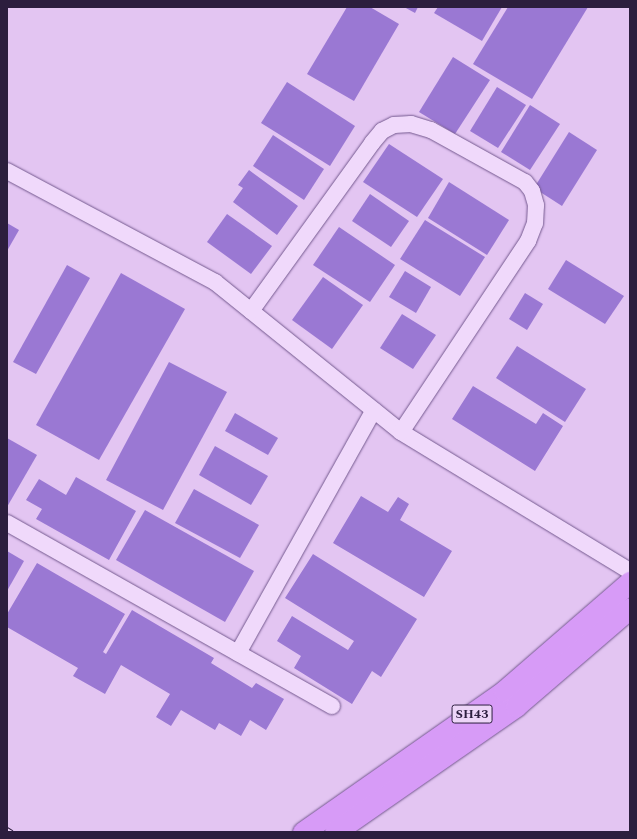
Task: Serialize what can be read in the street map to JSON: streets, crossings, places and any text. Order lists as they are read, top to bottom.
{
  "streets": {
    "main road": ["SH43"]
  }
}
